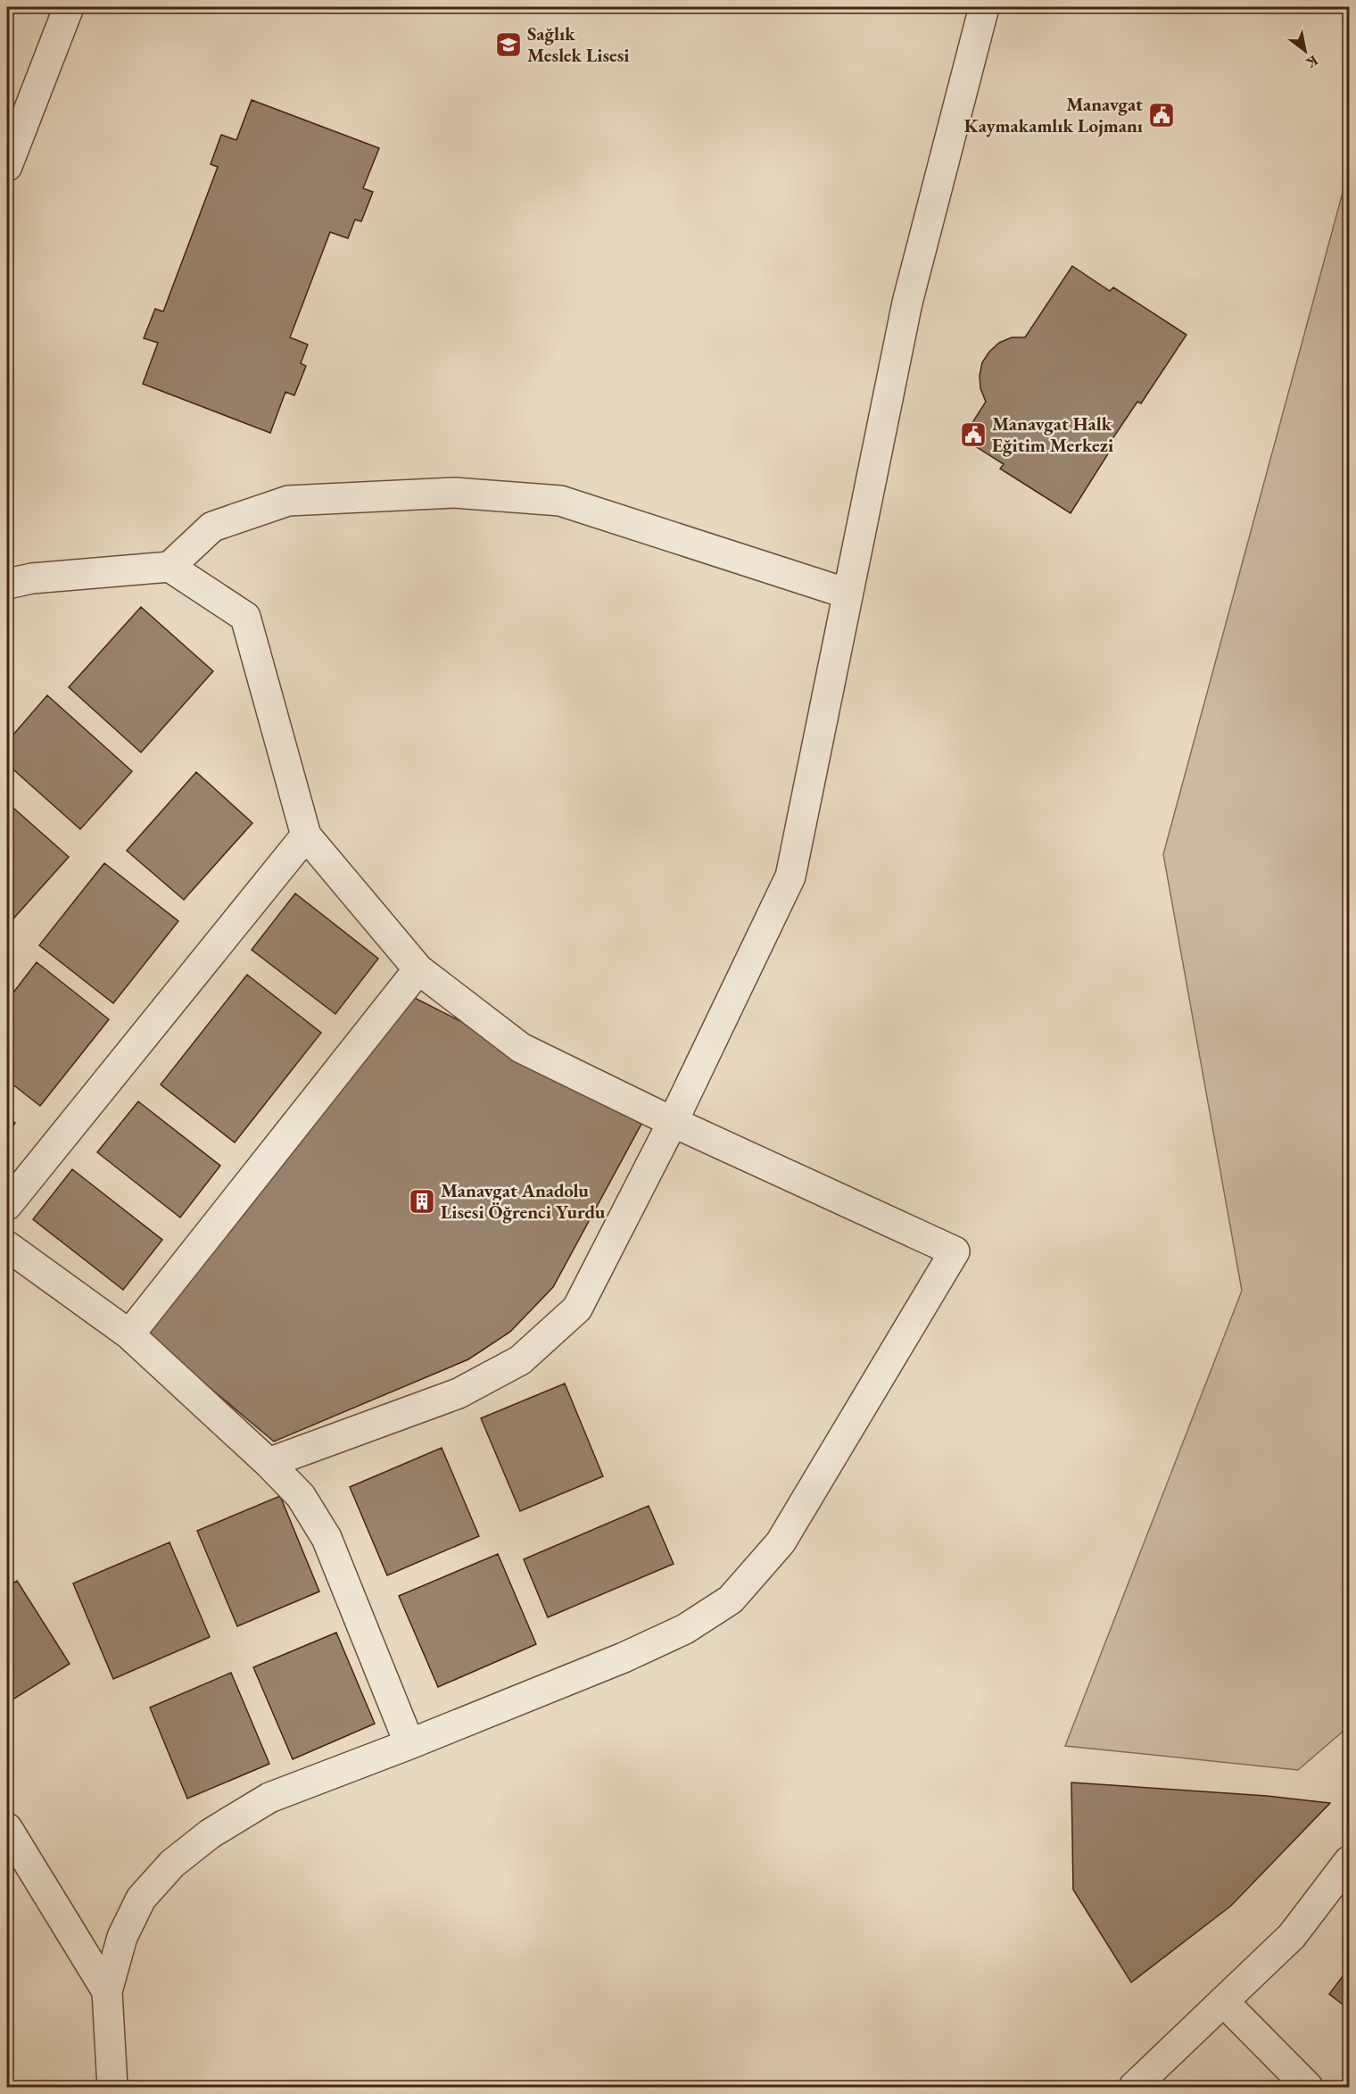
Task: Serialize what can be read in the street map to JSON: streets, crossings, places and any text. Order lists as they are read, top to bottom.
{
  "places": {
    "school or university": ["Sağlık Meslek Lisesi"],
    "public building": ["Manavgat Kaymakamlık Lojmanı", "Manavgat Halk Eğitim Merkezi"],
    "building": ["Manavgat Anadolu Lisesi Öğrenci Yurdu"]
  },
  "north": "bottom right"
}
